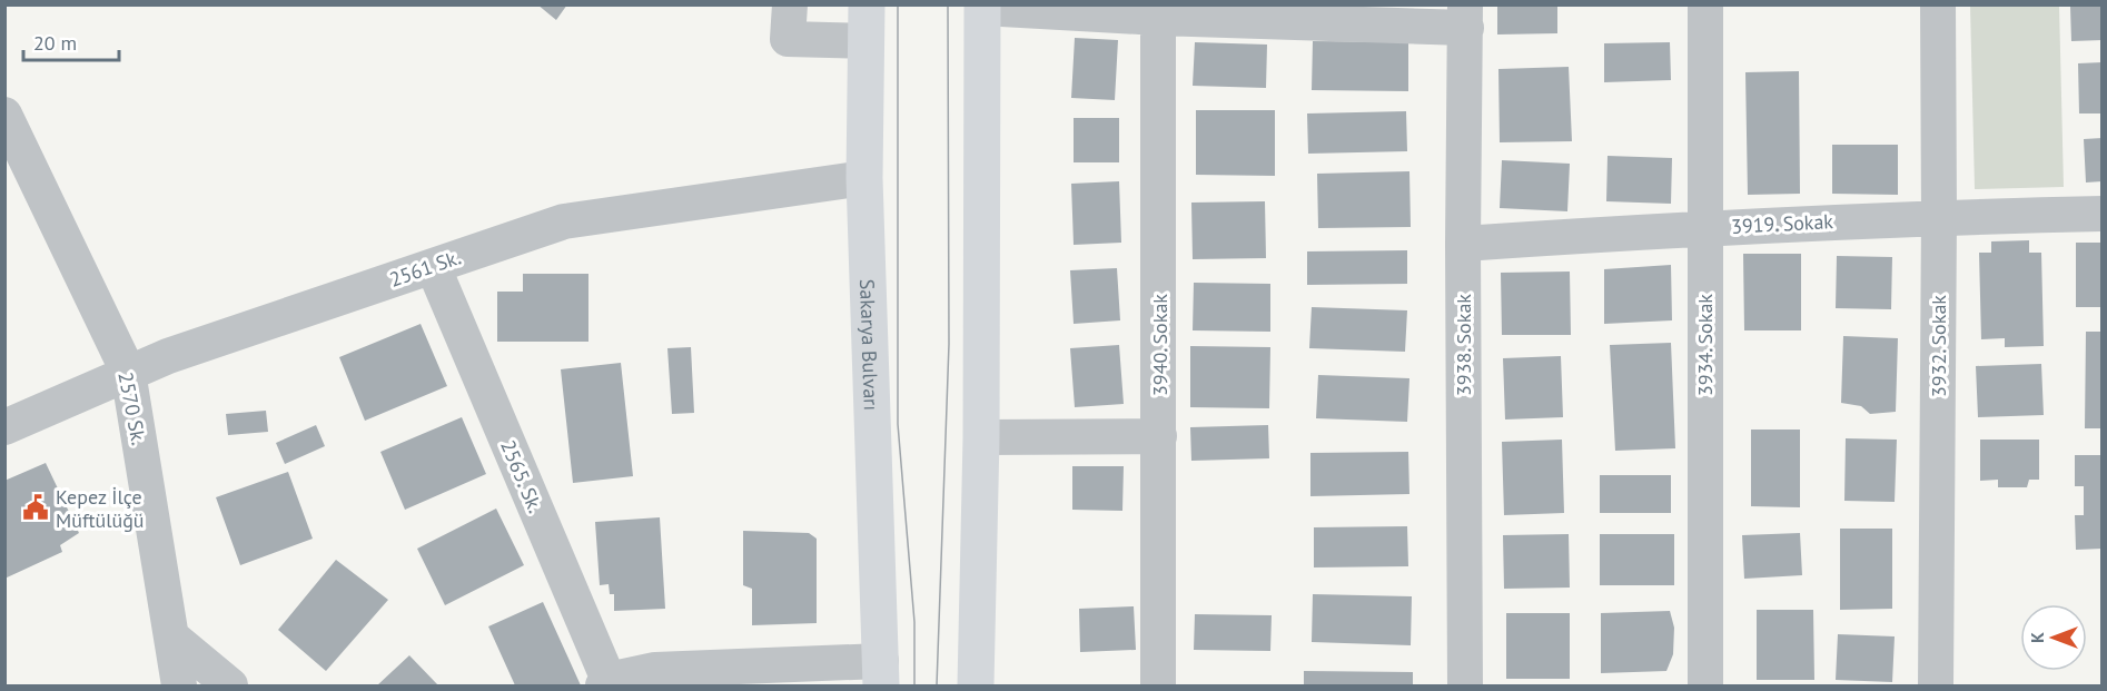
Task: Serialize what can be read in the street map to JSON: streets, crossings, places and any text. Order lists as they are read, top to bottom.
{
  "streets": {
    "main road": ["Sakarya Bulvarı"],
    "street": [
      "3919. Sokak",
      "2561 Sk.",
      "3940. Sokak",
      "3938. Sokak",
      "3934. Sokak",
      "3932. Sokak",
      "2570 Sk.",
      "2565. Sk."
    ]
  },
  "crossings": [
    ["3919. Sokak", "3938. Sokak"],
    ["3919. Sokak", "3934. Sokak"],
    ["3919. Sokak", "3932. Sokak"],
    ["2561 Sk.", "Sakarya Bulvarı"],
    ["2561 Sk.", "2570 Sk."],
    ["2561 Sk.", "2565. Sk."]
  ],
  "places": {
    "public building": ["Kepez İlçe Müftülüğü"]
  },
  "scale_bar": "20 m",
  "north": "left"
}
